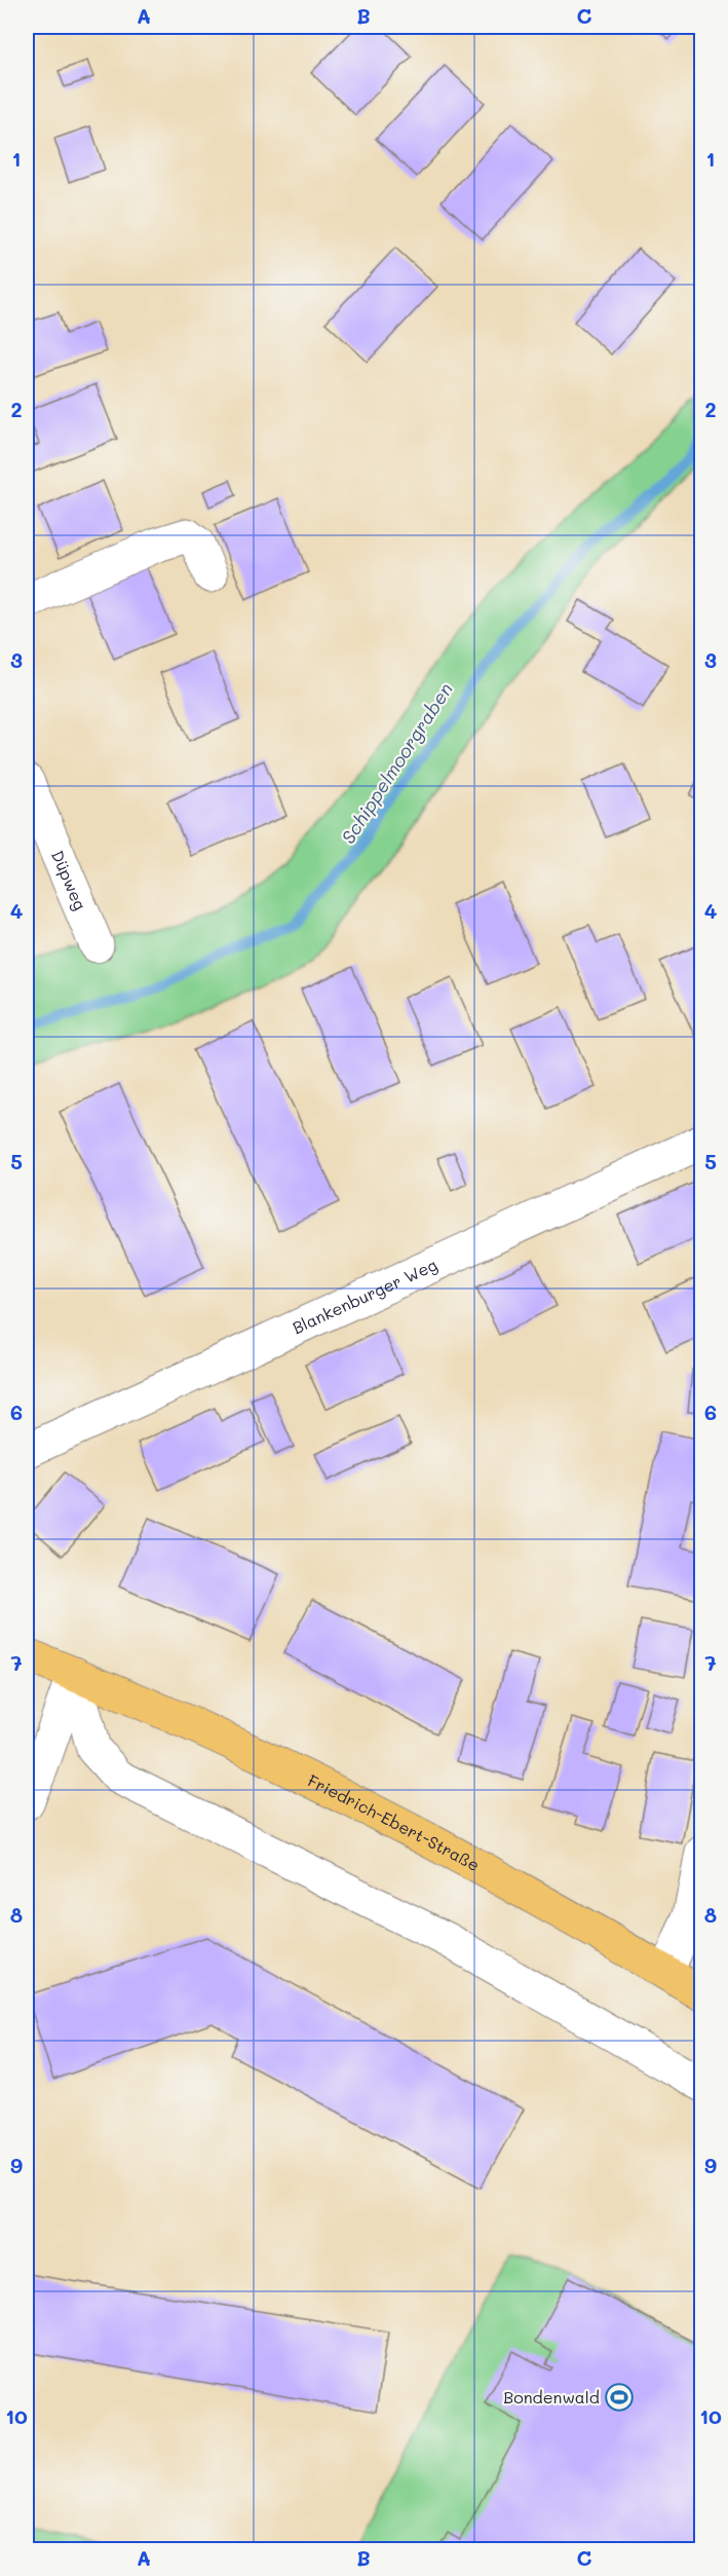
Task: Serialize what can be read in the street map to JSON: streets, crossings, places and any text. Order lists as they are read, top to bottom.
{
  "streets": {
    "main road": ["Friedrich-Ebert-Straße"],
    "street": ["Düpweg", "Blankenburger Weg"]
  },
  "water": ["Schippelmoorgraben"],
  "places": {
    "sports": ["Bondenwald"]
  },
  "grid": {
    "columns": ["A", "B", "C"],
    "rows": [
      "1",
      "2",
      "3",
      "4",
      "5",
      "6",
      "7",
      "8",
      "9",
      "10"
    ]
  }
}
